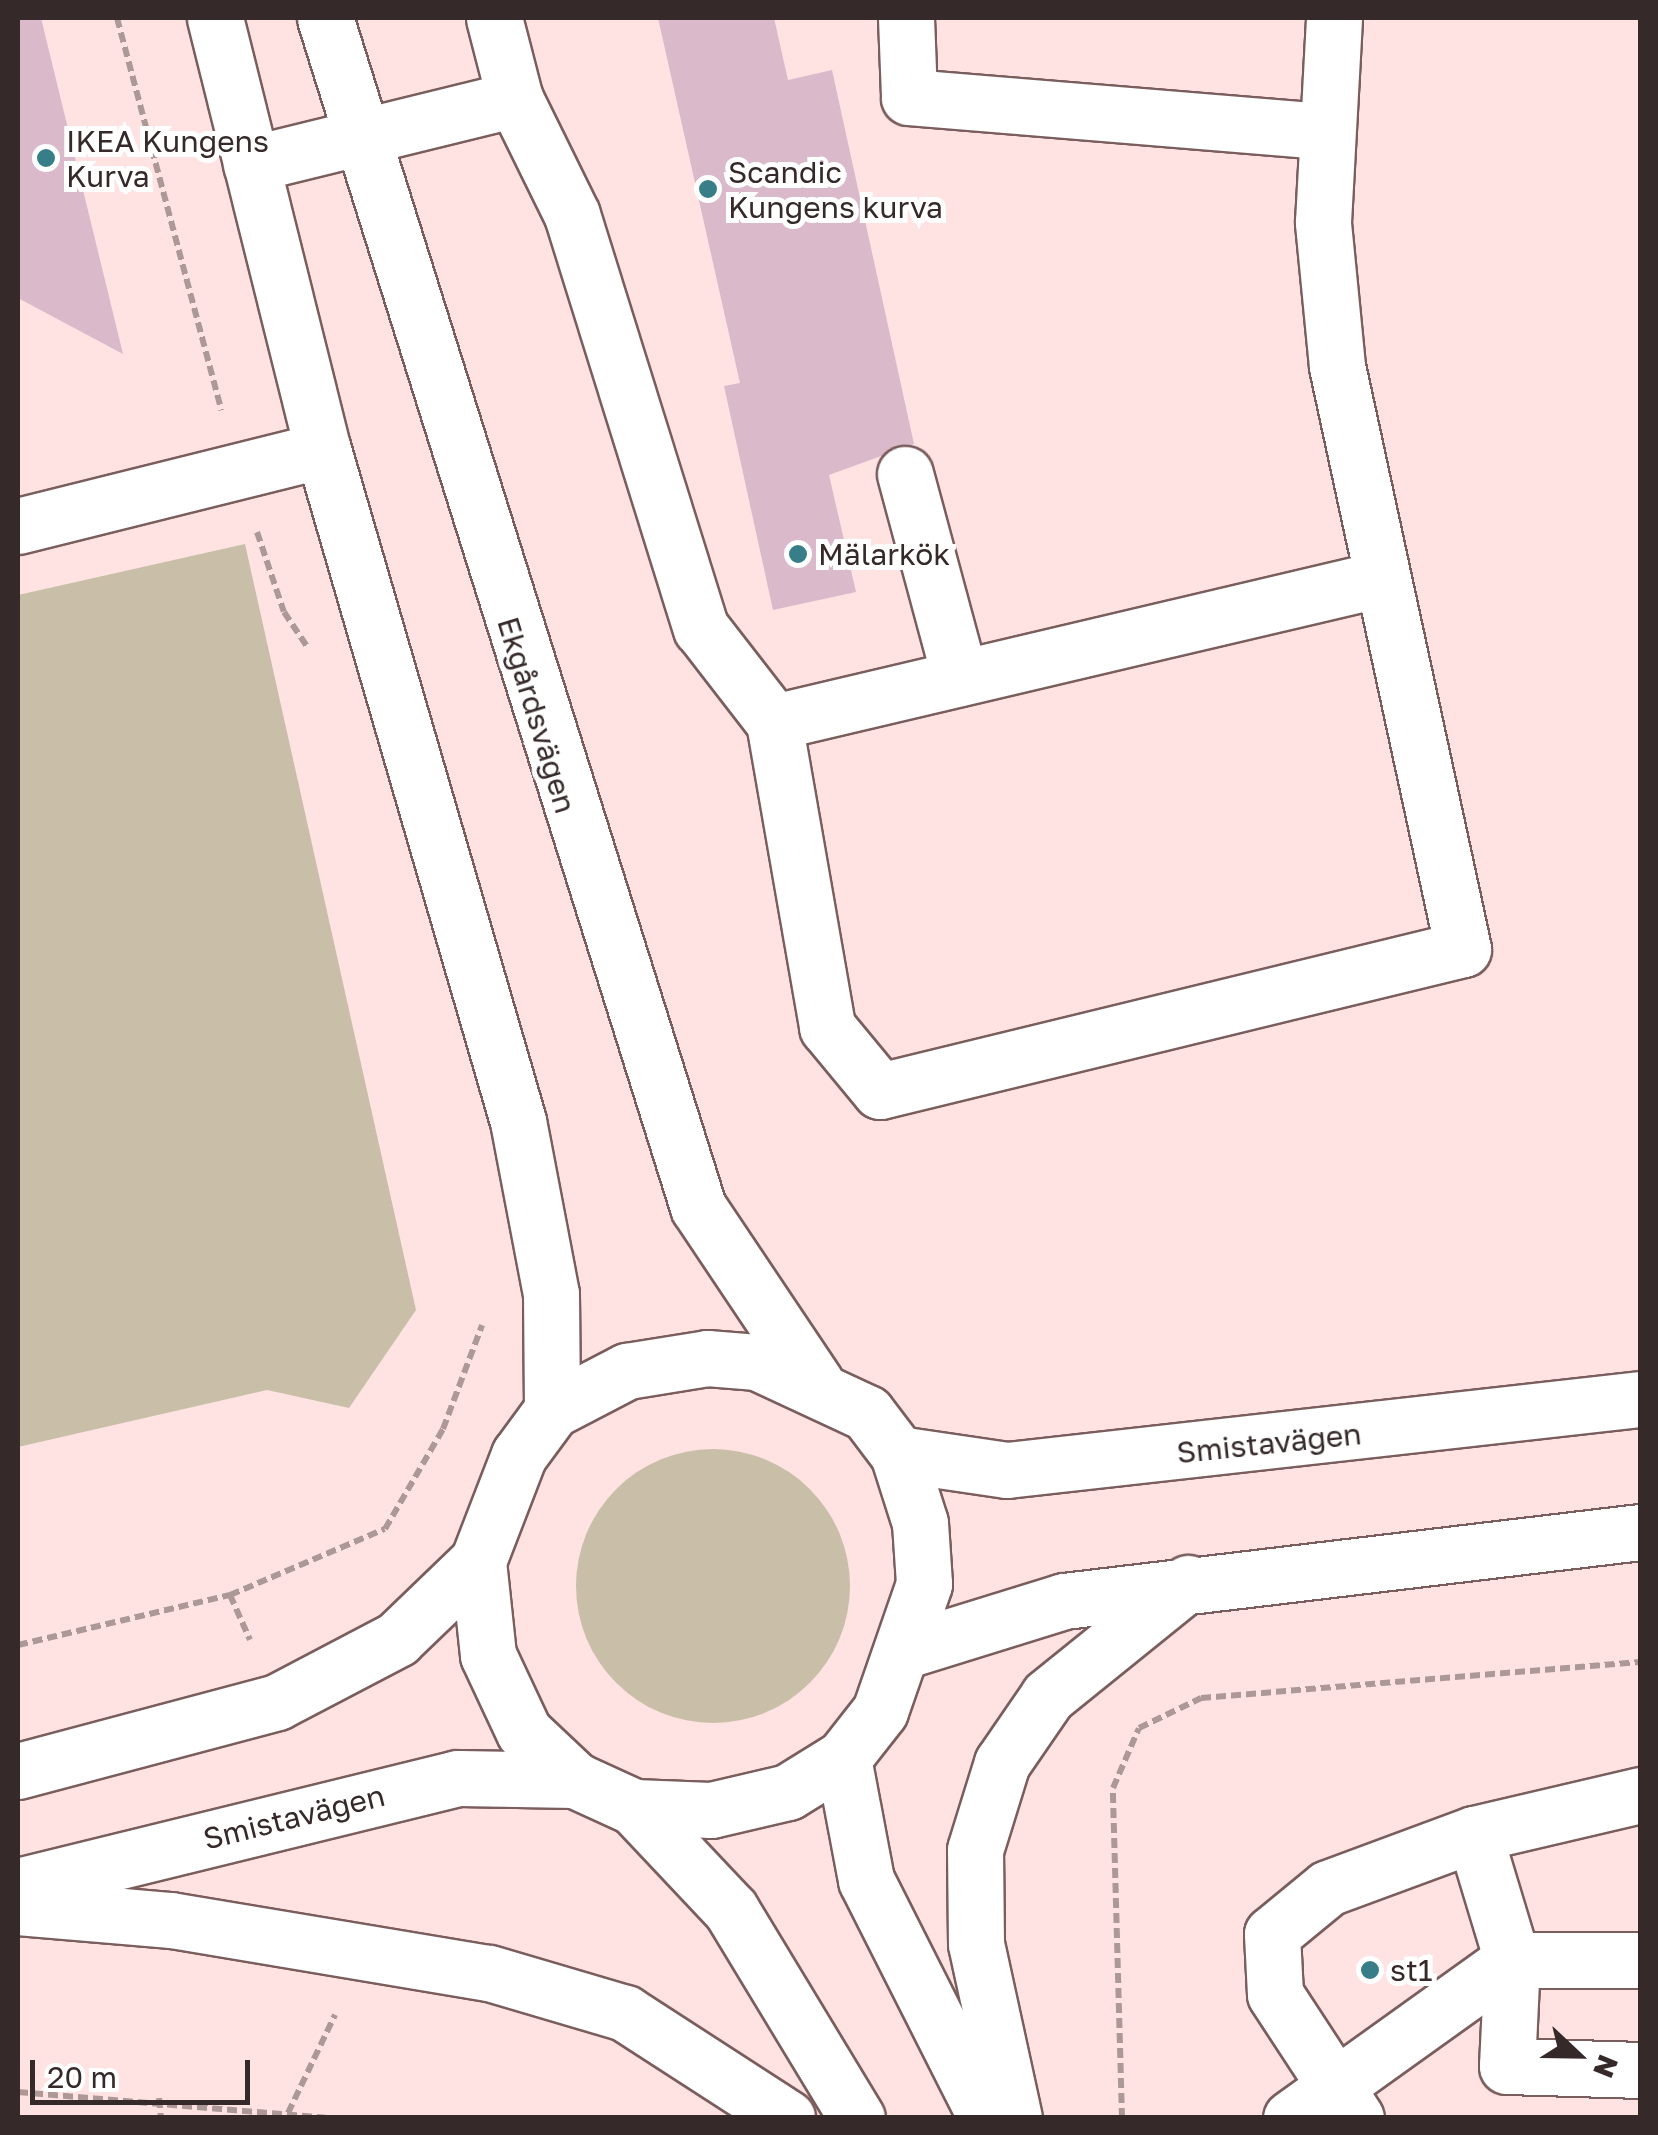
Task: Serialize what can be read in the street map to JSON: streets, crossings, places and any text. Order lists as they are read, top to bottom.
{
  "streets": {
    "main road": ["Ekgårdsvägen", "Smistavägen"]
  },
  "places": [
    "IKEA Kungens Kurva",
    "Scandic Kungens kurva",
    "Mälarkök",
    "st1"
  ],
  "scale_bar": "20 m",
  "north": "right"
}
